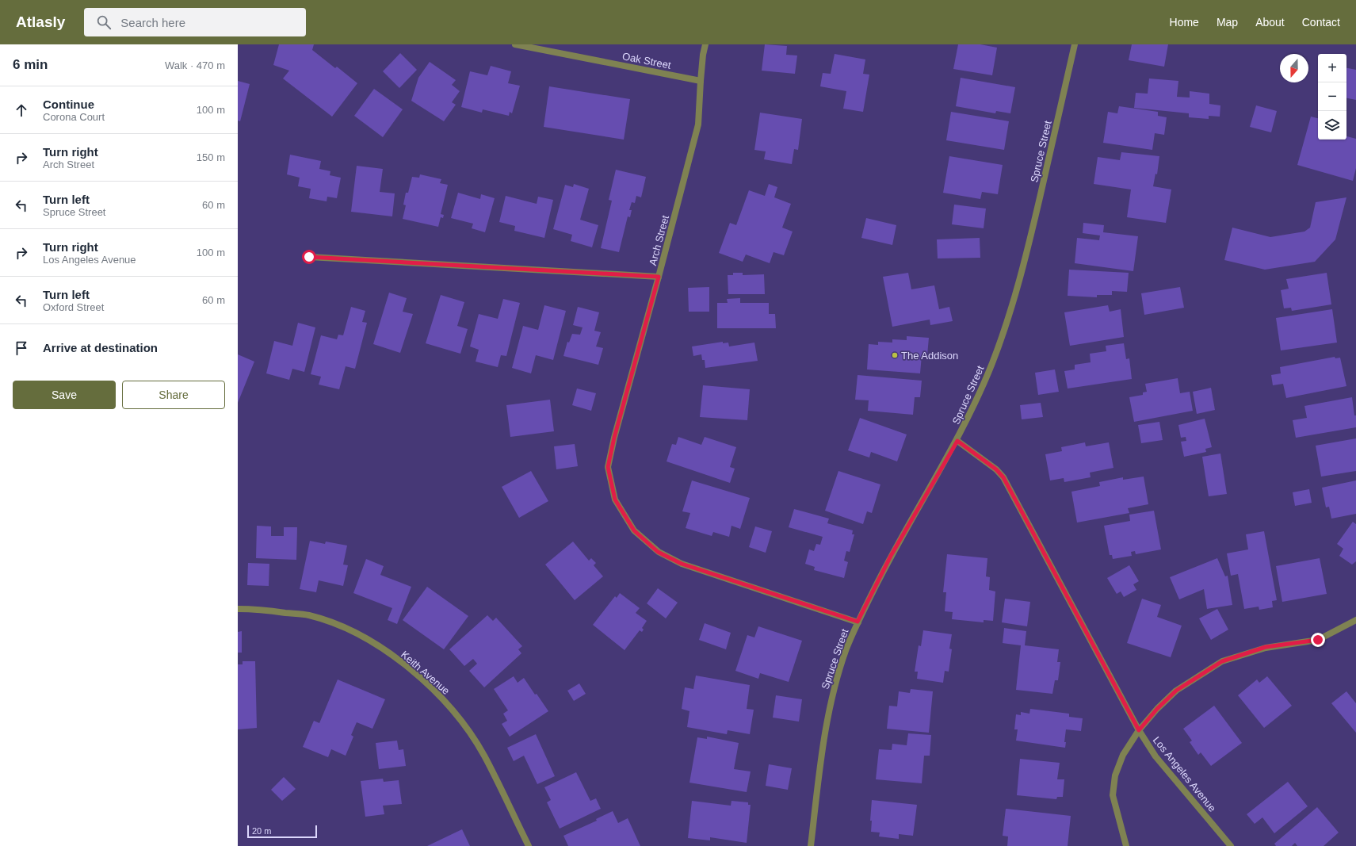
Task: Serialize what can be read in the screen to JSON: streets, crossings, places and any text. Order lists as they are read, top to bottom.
{
  "streets": {
    "street": [
      "Oak Street",
      "Spruce Street",
      "Arch Street",
      "Keith Avenue",
      "Los Angeles Avenue"
    ]
  },
  "crossings": [
    ["Oak Street", "Arch Street"],
    ["Spruce Street", "Arch Street"],
    ["Spruce Street", "Los Angeles Avenue"]
  ],
  "places": ["The Addison"],
  "scale_bar": "20 m",
  "north": "bottom",
  "page": {
    "header": "Atlasly",
    "search": "Search here",
    "nav": [
      "Home",
      "Map",
      "About",
      "Contact"
    ],
    "heading": ["6 min", "Walk · 470 m"],
    "map_buttons": ["+", "−"],
    "list": [
      ["Continue", "Corona Court", "100 m"],
      ["Turn right", "Arch Street", "150 m"],
      ["Turn left", "Spruce Street", "60 m"],
      ["Turn right", "Los Angeles Avenue", "100 m"],
      ["Turn left", "Oxford Street", "60 m"],
      "Arrive at destination"
    ],
    "buttons": ["Save", "Share"],
    "scale": "20 m"
  }
}
